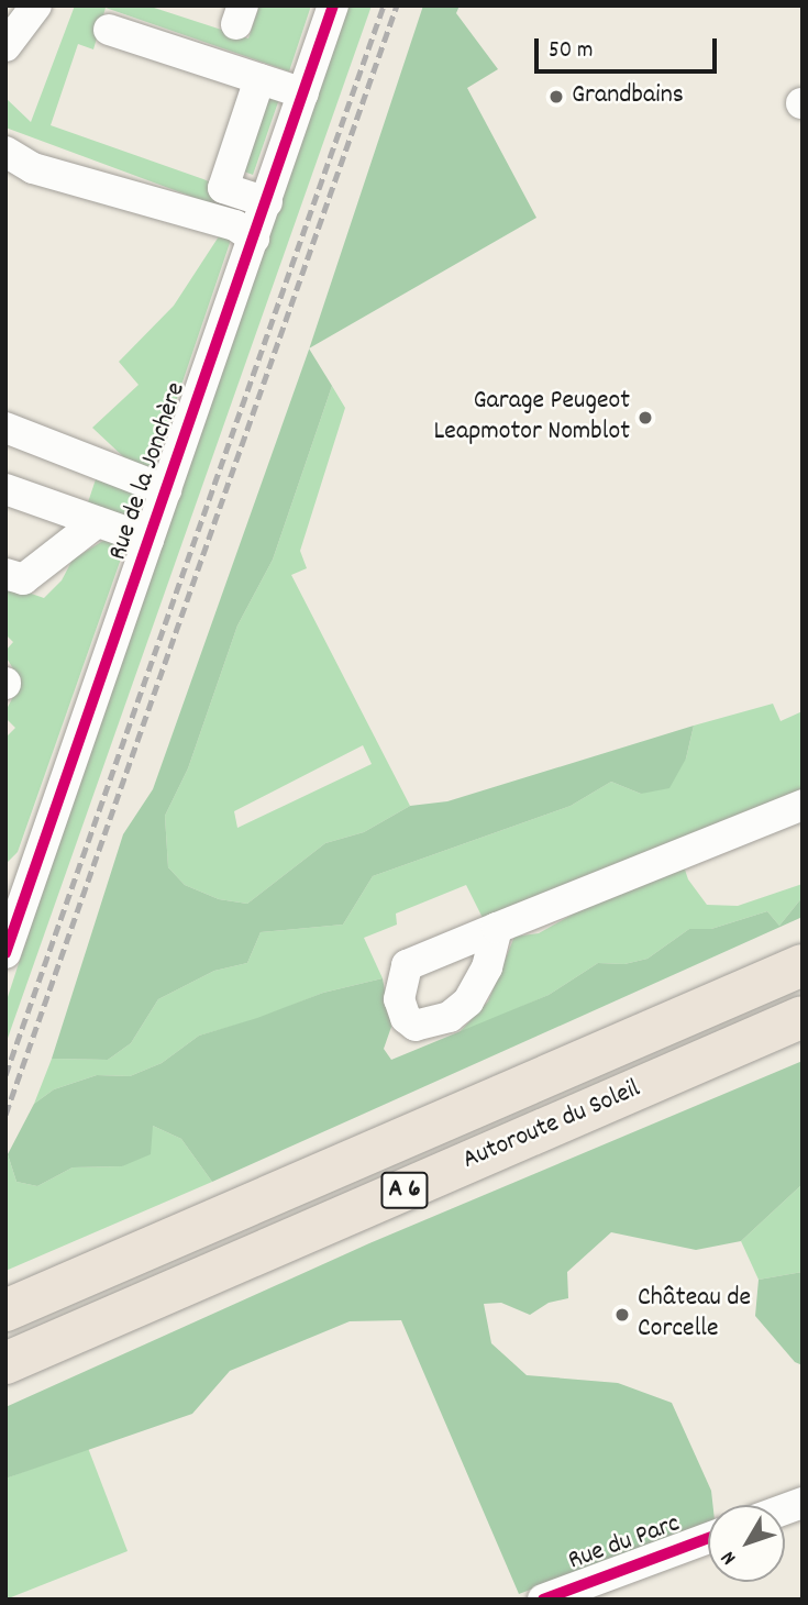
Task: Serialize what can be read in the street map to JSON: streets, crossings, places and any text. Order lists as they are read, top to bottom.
{
  "streets": {
    "highway": ["Autoroute du Soleil", "A 6"],
    "street": ["Rue de la Jonchère", "Rue du Parc"]
  },
  "places": ["Grandbains", "Garage Peugeot Leapmotor Nomblot", "Château de Corcelle"],
  "scale_bar": "50 m",
  "north": "bottom left"
}
